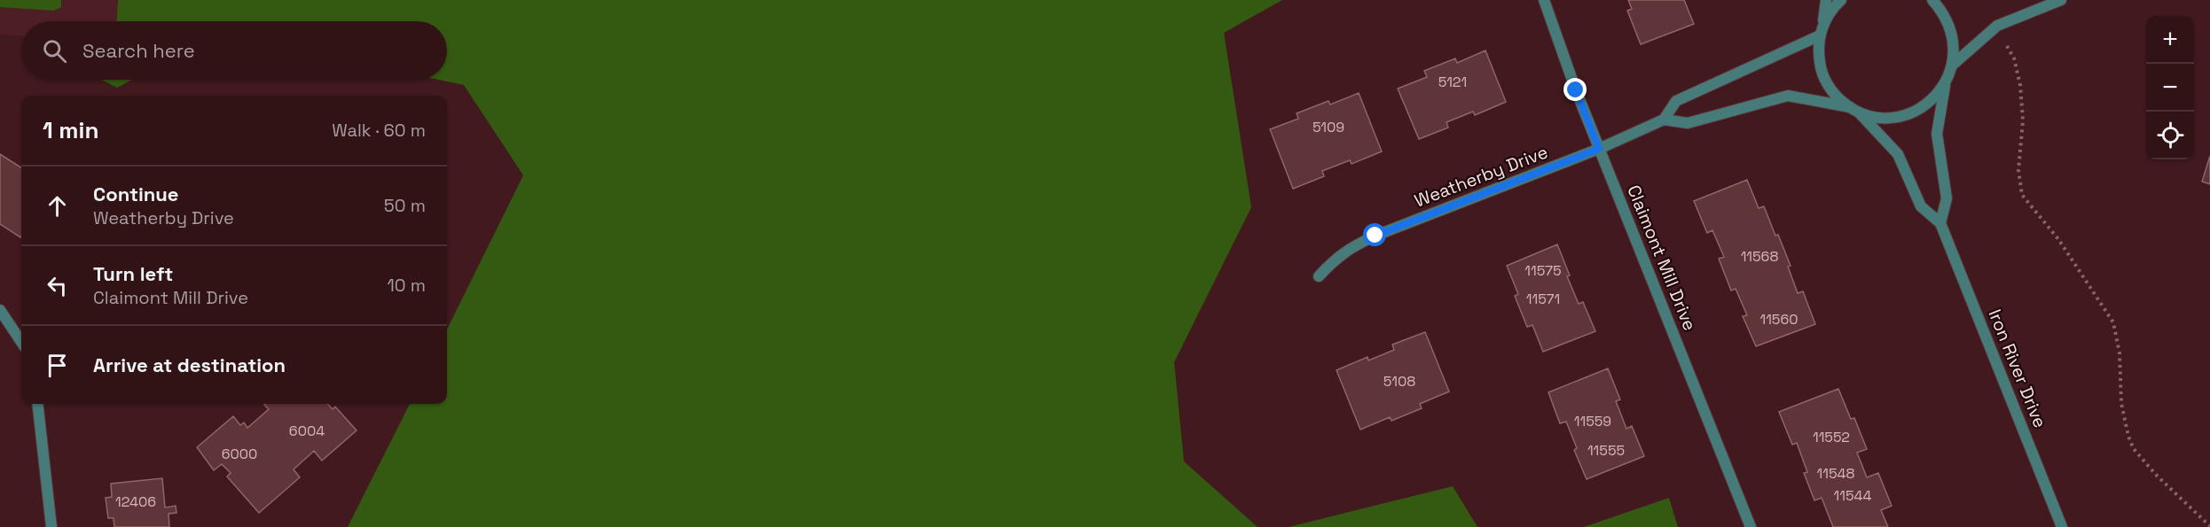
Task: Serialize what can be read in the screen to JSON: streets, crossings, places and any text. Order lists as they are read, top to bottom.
{
  "streets": {
    "street": ["Weatherby Drive", "Claimont Mill Drive", "Iron River Drive"]
  },
  "crossings": [
    ["Weatherby Drive", "Claimont Mill Drive"],
    ["Weatherby Drive", "Iron River Drive"]
  ],
  "house_numbers": [
    "5121",
    "5109",
    "11568",
    "11575",
    "11571",
    "11560",
    "5108",
    "11559",
    "6004",
    "11552",
    "11555",
    "6000",
    "11548",
    "11544",
    "12406"
  ],
  "page": {
    "map_buttons": ["+", "−"],
    "search": "Search here",
    "heading": ["1 min", "Walk · 60 m"],
    "list": [
      ["Continue", "Weatherby Drive", "50 m"],
      ["Turn left", "Claimont Mill Drive", "10 m"],
      "Arrive at destination"
    ]
  }
}
